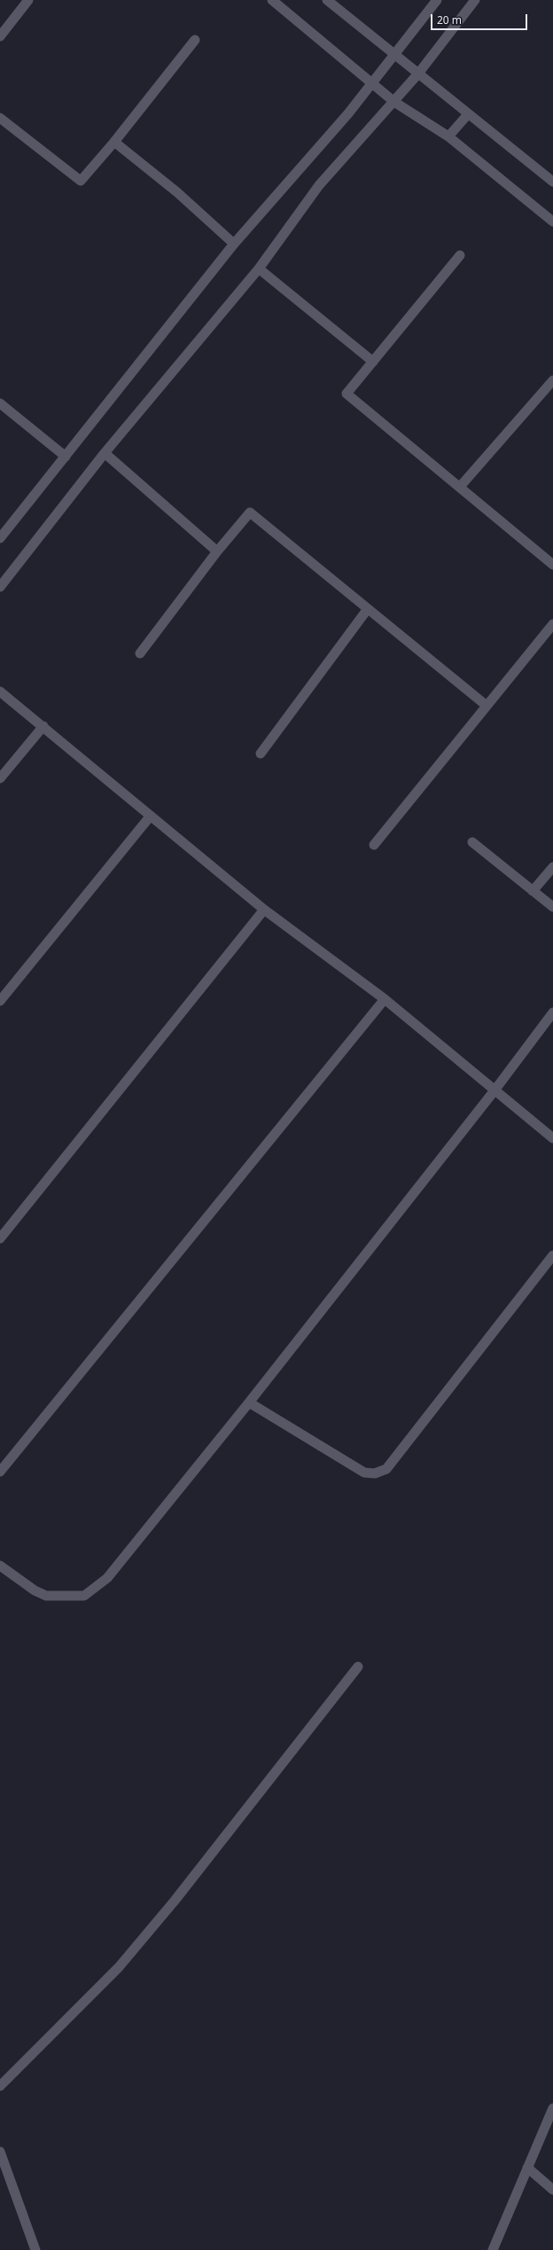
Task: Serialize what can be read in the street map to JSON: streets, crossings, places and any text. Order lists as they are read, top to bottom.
{
  "scale_bar": "20 m"
}
